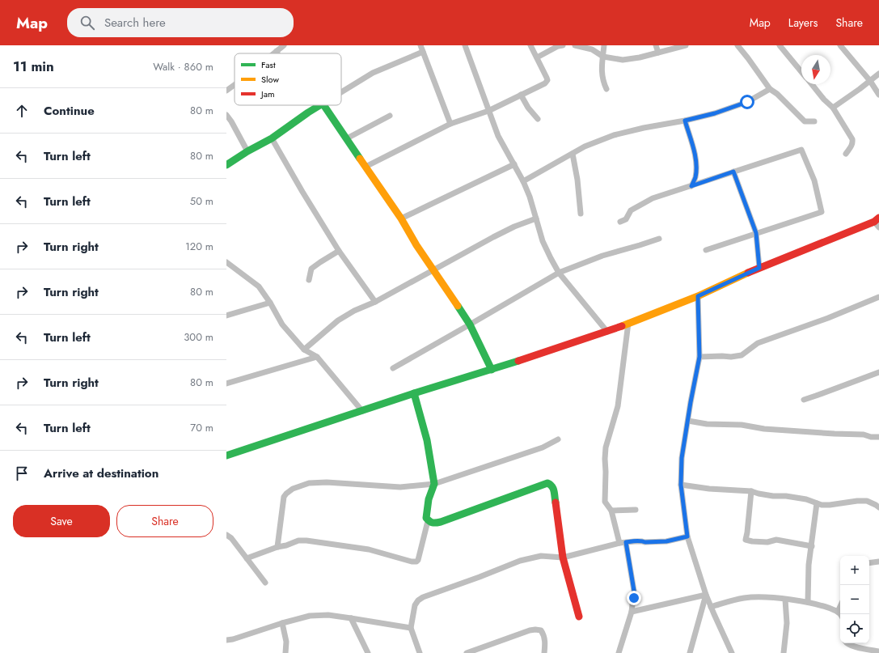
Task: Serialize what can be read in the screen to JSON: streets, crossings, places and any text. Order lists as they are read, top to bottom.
{
  "legend": ["Fast", "Slow", "Jam"],
  "north": "bottom",
  "page": {
    "header": "Map",
    "search": "Search here",
    "nav": ["Map", "Layers", "Share"],
    "heading": ["11 min", "Walk · 860 m"],
    "list": [
      ["Continue", "80 m"],
      ["Turn left", "80 m"],
      ["Turn left", "50 m"],
      ["Turn right", "120 m"],
      ["Turn right", "80 m"],
      ["Turn left", "300 m"],
      ["Turn right", "80 m"],
      ["Turn left", "70 m"],
      "Arrive at destination"
    ],
    "buttons": ["Save", "Share"],
    "map_buttons": ["+", "−"]
  }
}
